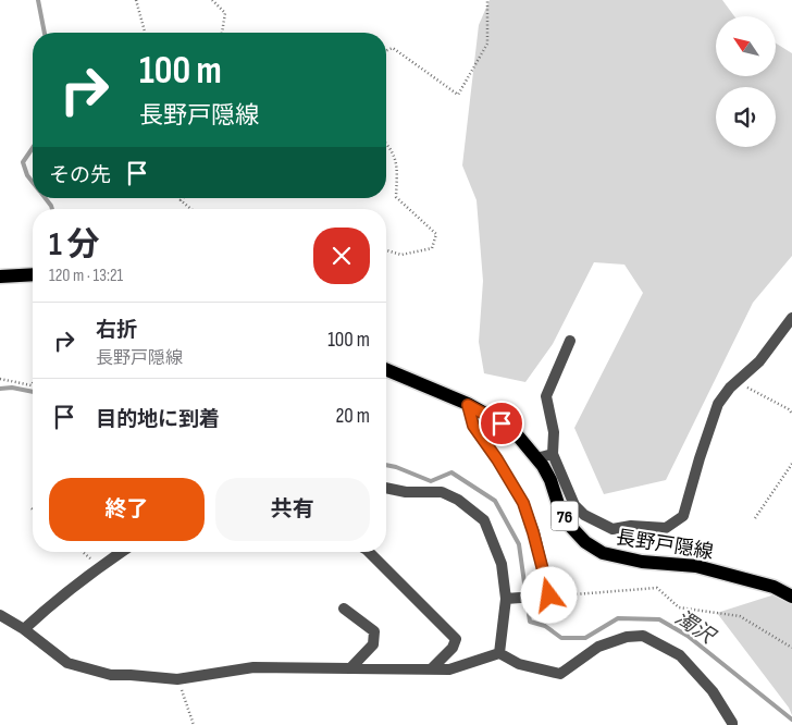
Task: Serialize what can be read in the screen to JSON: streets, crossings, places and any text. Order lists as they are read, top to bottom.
{
  "streets": {
    "main road": ["76", "長野戸隠線"]
  },
  "water": ["濁沢"],
  "north": "top left",
  "page": {
    "turn": ["100 m", "長野戸隠線"],
    "then": "その先",
    "heading": ["1 分", "120 m · 13:21"],
    "list": [
      {
        "name": "右折",
        "note": "長野戸隠線",
        "value": "100 m"
      },
      {
        "name": "目的地に到着",
        "value": "20 m"
      }
    ],
    "buttons": ["終了", "共有"]
  }
}
